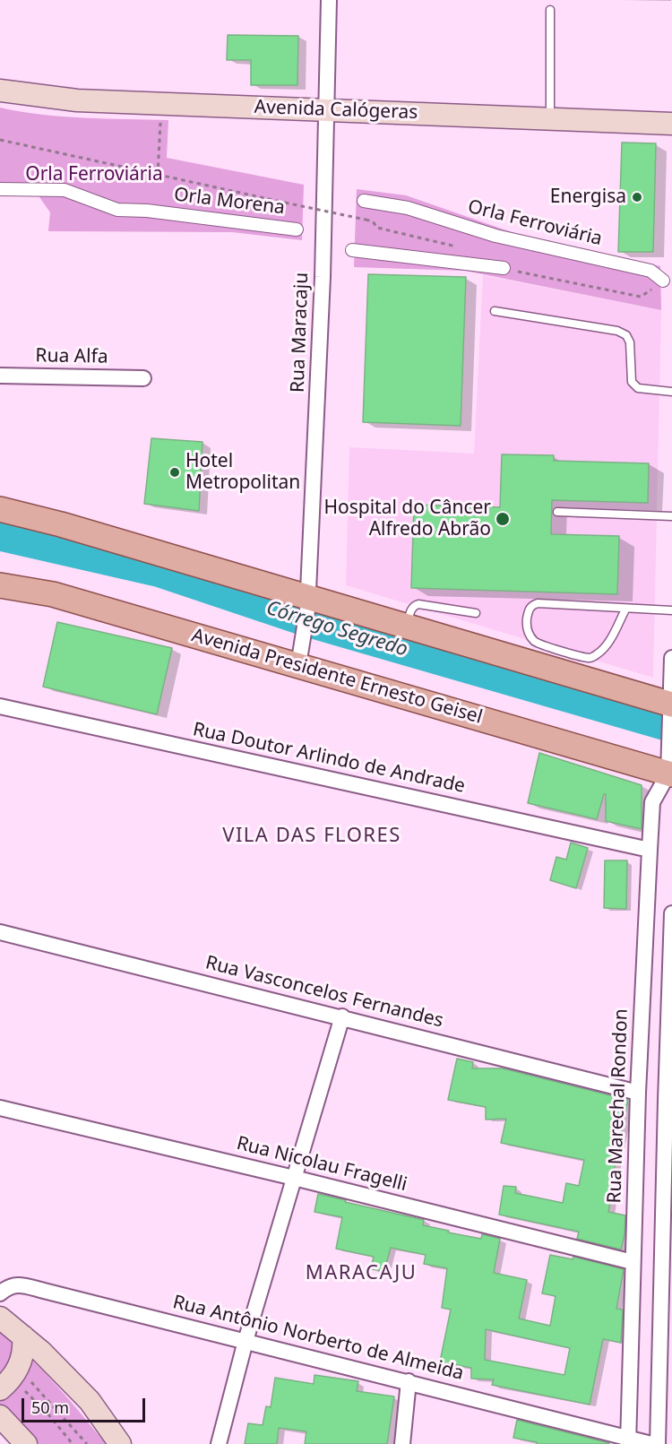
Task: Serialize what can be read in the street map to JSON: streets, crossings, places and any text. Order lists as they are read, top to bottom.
{
  "streets": {
    "main road": ["Avenida Calógeras", "Avenida Presidente Ernesto Geisel"],
    "street": [
      "Orla Morena",
      "Orla Ferroviária",
      "Rua Maracaju",
      "Rua Alfa",
      "Rua Doutor Arlindo de Andrade",
      "Rua Vasconcelos Fernandes",
      "Rua Marechal Rondon",
      "Rua Nicolau Fragelli",
      "Rua Antônio Norberto de Almeida"
    ]
  },
  "crossings": [
    ["Avenida Calógeras", "Rua Maracaju"],
    ["Rua Maracaju", "Avenida Presidente Ernesto Geisel"],
    ["Avenida Presidente Ernesto Geisel", "Rua Marechal Rondon"],
    ["Rua Doutor Arlindo de Andrade", "Rua Marechal Rondon"],
    ["Rua Vasconcelos Fernandes", "Rua Marechal Rondon"],
    ["Rua Marechal Rondon", "Rua Nicolau Fragelli"],
    ["Rua Marechal Rondon", "Rua Antônio Norberto de Almeida"]
  ],
  "districts": ["VILA DAS FLORES", "MARACAJU"],
  "water": ["Córrego Segredo"],
  "parks": ["Orla Ferroviária"],
  "places": ["Energisa", "Hotel Metropolitan", "Hospital do Câncer Alfredo Abrão"],
  "scale_bar": "50 m"
}
